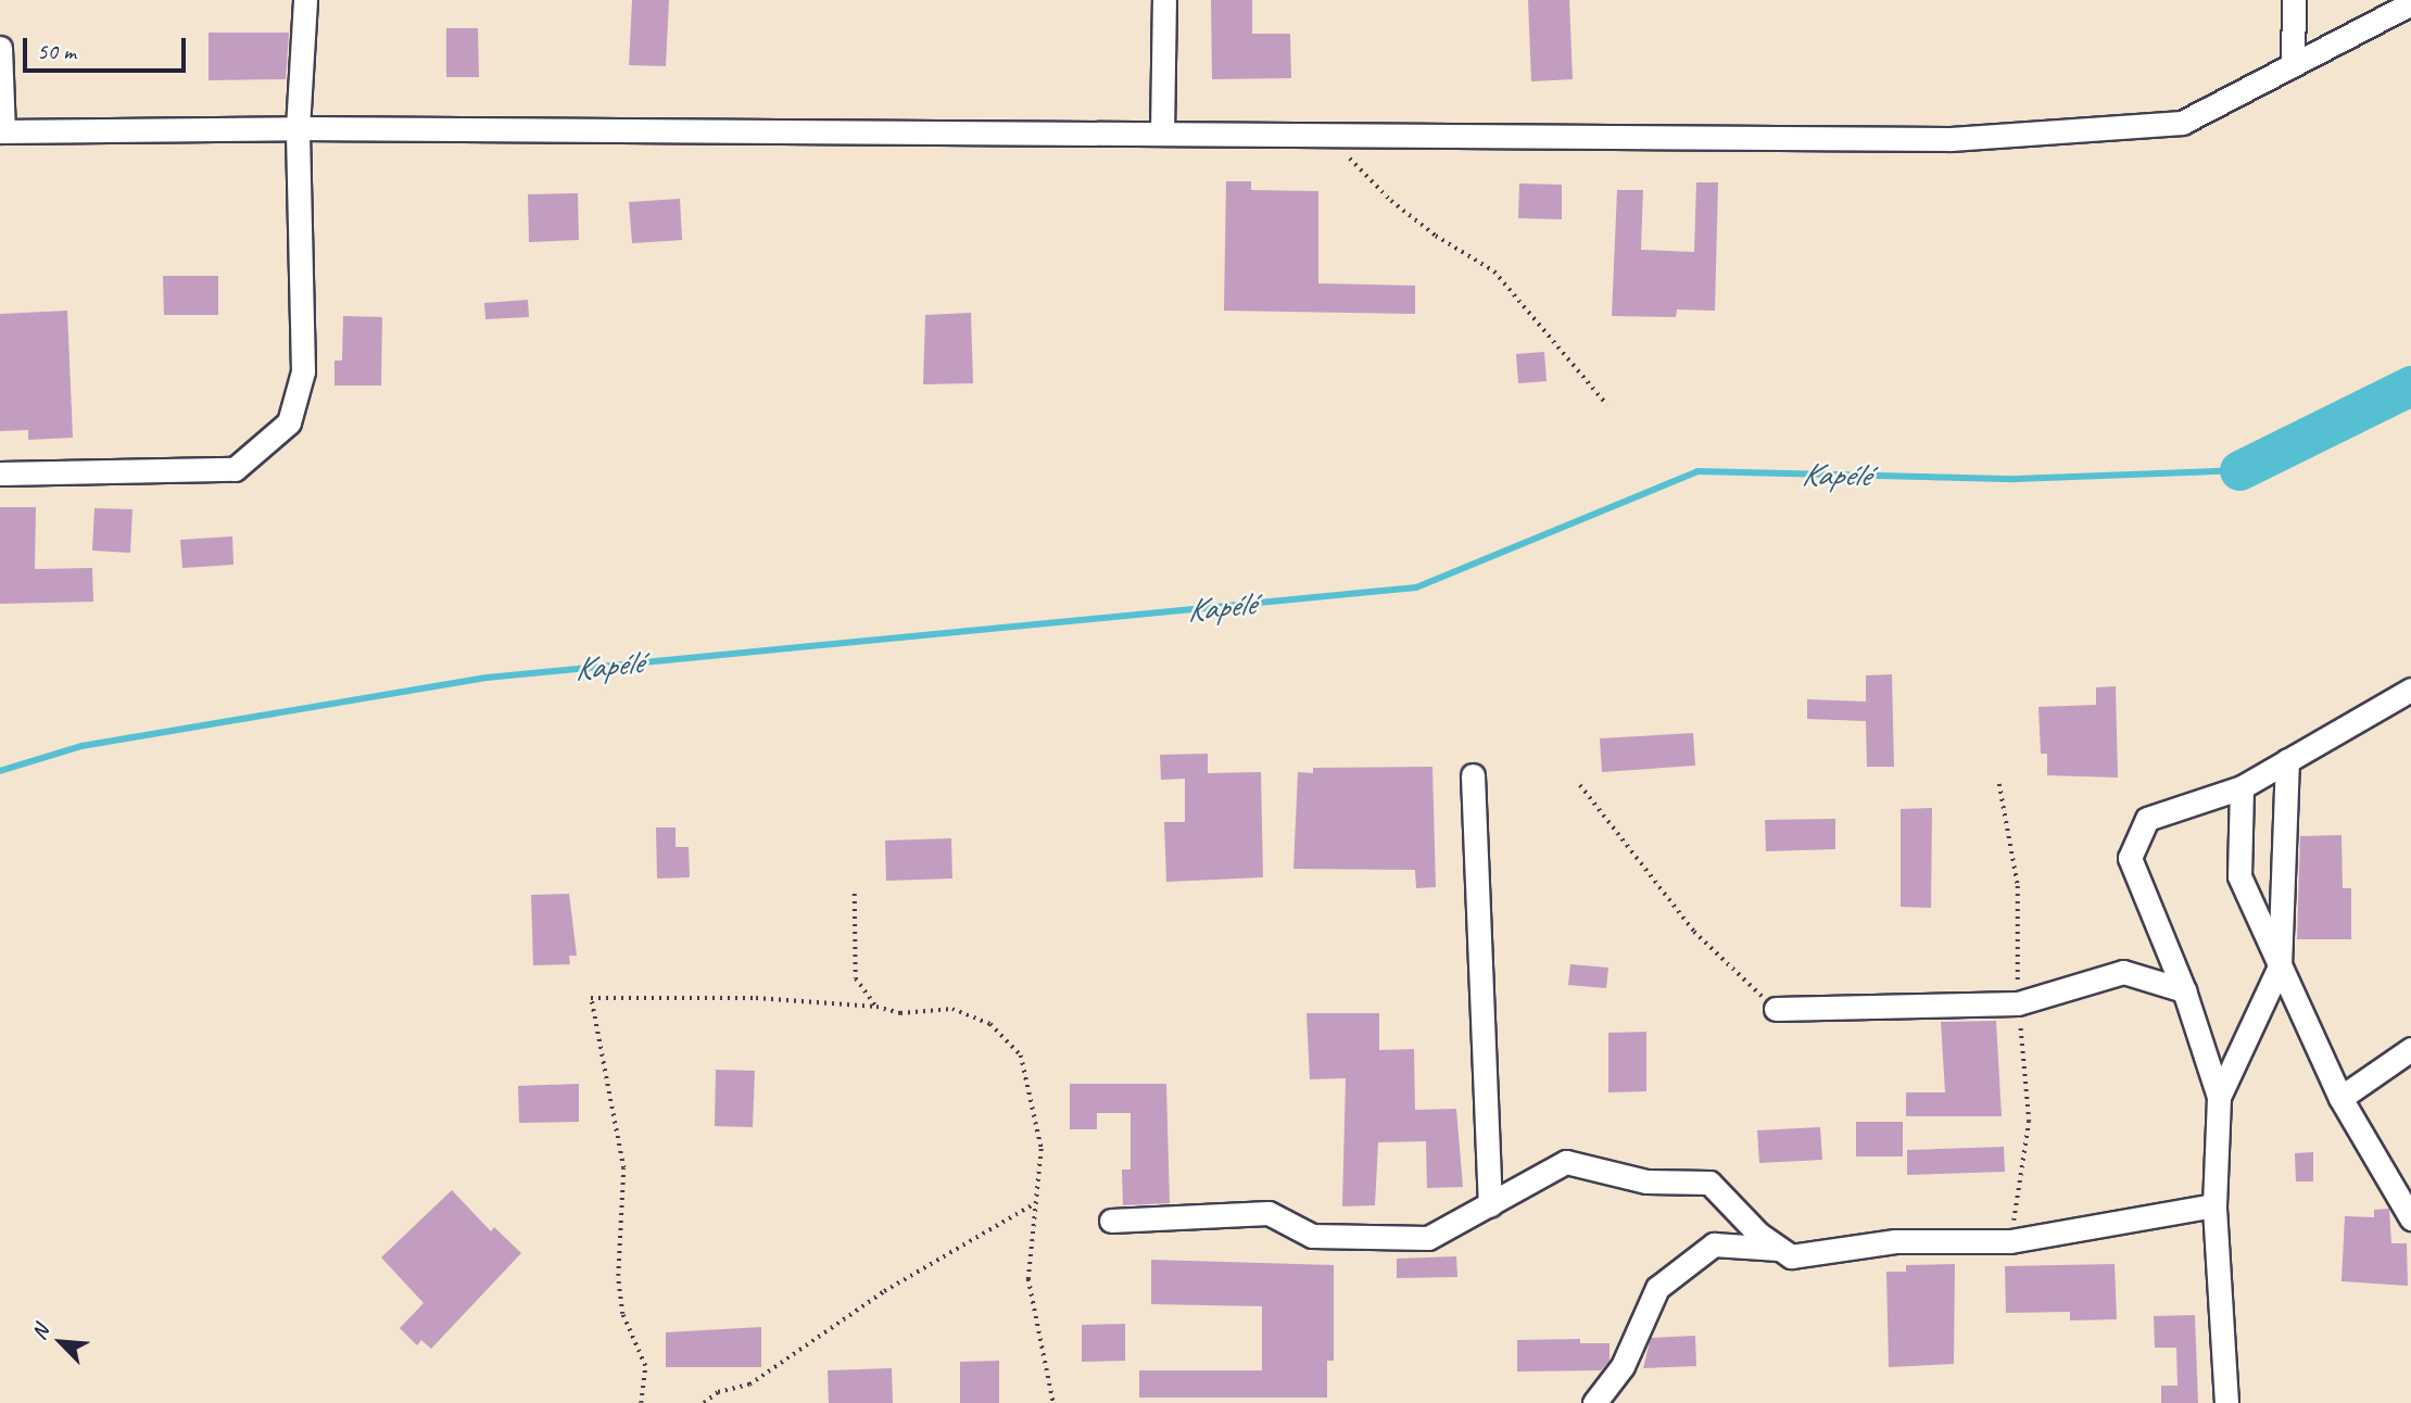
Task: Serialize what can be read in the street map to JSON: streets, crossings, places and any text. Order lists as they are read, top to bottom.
{
  "water": ["Kapélé"],
  "scale_bar": "50 m",
  "north": "top left"
}
